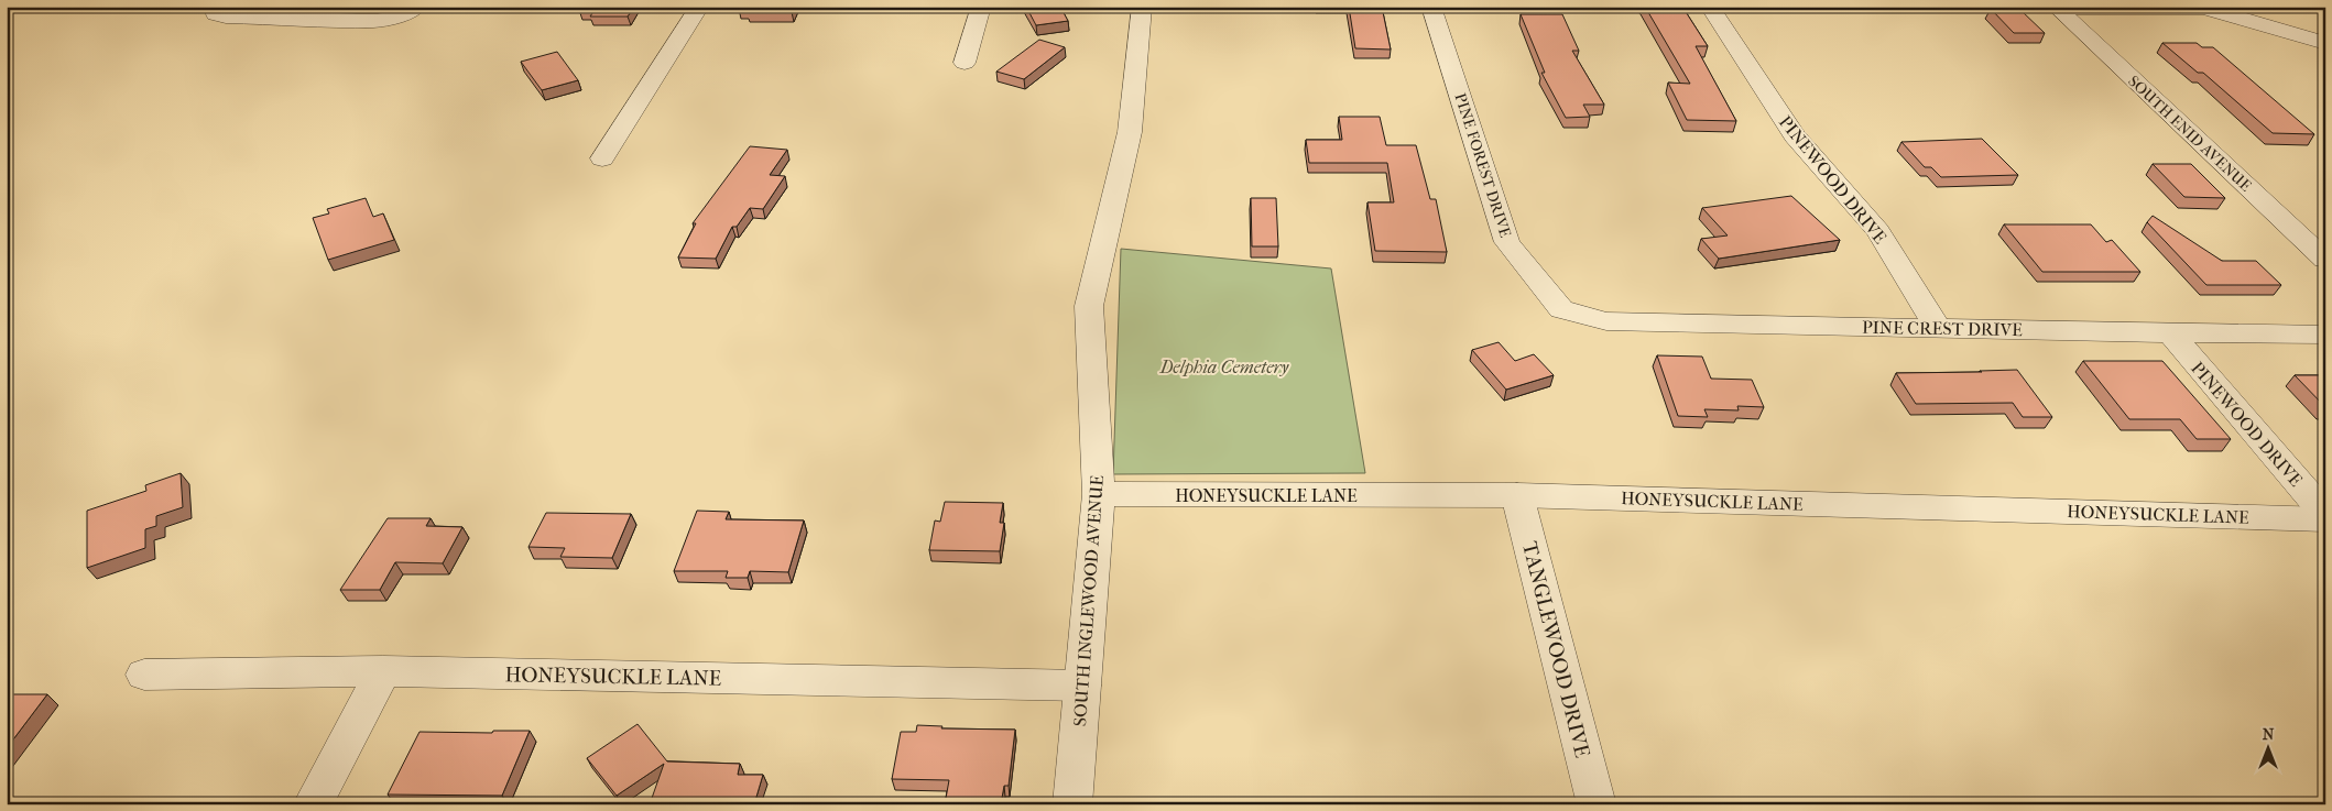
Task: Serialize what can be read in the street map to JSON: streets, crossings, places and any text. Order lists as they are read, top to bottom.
{
  "streets": {
    "street": [
      "SOUTH ENID AVENUE",
      "PINE FOREST DRIVE",
      "PINEWOOD DRIVE",
      "PINE CREST DRIVE",
      "HONEYSUCKLE LANE",
      "SOUTH INGLEWOOD AVENUE",
      "TANGLEWOOD DRIVE"
    ]
  },
  "crossings": [
    ["PINE FOREST DRIVE", "PINE CREST DRIVE"],
    ["PINEWOOD DRIVE", "PINE CREST DRIVE"],
    ["HONEYSUCKLE LANE", "SOUTH INGLEWOOD AVENUE"],
    ["HONEYSUCKLE LANE", "TANGLEWOOD DRIVE"]
  ],
  "parks": ["Delphia Cemetery"],
  "north": "top"
}
